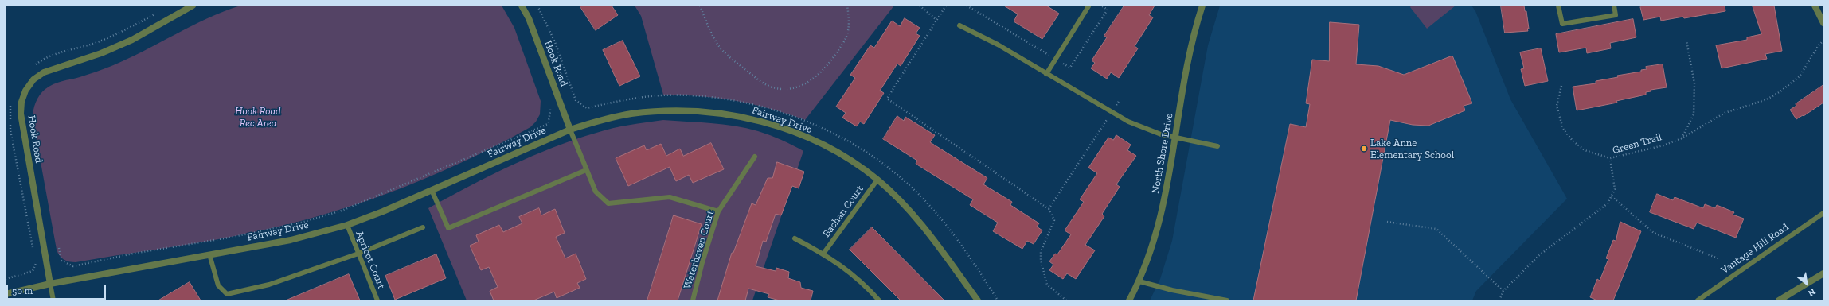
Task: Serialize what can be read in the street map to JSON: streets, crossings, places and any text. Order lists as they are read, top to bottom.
{
  "streets": {
    "street": ["Hook Road", "Fairway Drive", "North Shore Drive"],
    "lane": [
      "Bachan Court",
      "Vantage Hill Road",
      "Waterhaven Court",
      "Apricot Court"
    ],
    "path": ["Green Trail"]
  },
  "crossings": [
    ["Hook Road", "Fairway Drive"],
    ["Fairway Drive", "Bachan Court"],
    ["Fairway Drive", "Apricot Court"]
  ],
  "parks": ["Hook Road Rec Area"],
  "places": ["Lake Anne Elementary School"],
  "scale_bar": "50 m",
  "north": "bottom right"
}
